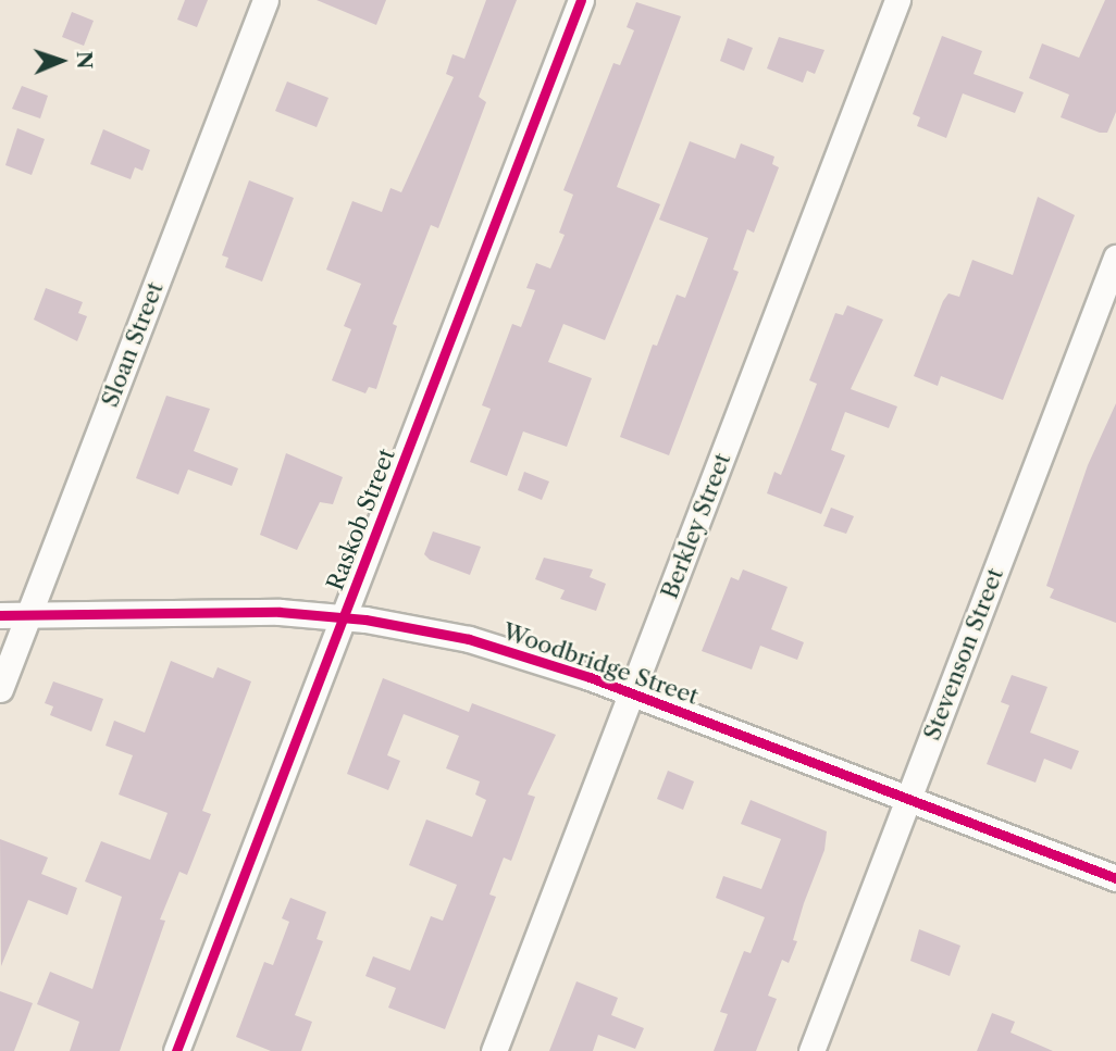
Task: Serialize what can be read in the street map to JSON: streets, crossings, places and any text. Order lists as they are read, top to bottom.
{
  "streets": {
    "street": [
      "Sloan Street",
      "Raskob Street",
      "Berkley Street",
      "Stevenson Street",
      "Woodbridge Street"
    ]
  },
  "crossings": [
    ["Sloan Street", "Woodbridge Street"],
    ["Raskob Street", "Woodbridge Street"],
    ["Berkley Street", "Woodbridge Street"],
    ["Stevenson Street", "Woodbridge Street"]
  ],
  "north": "right"
}
